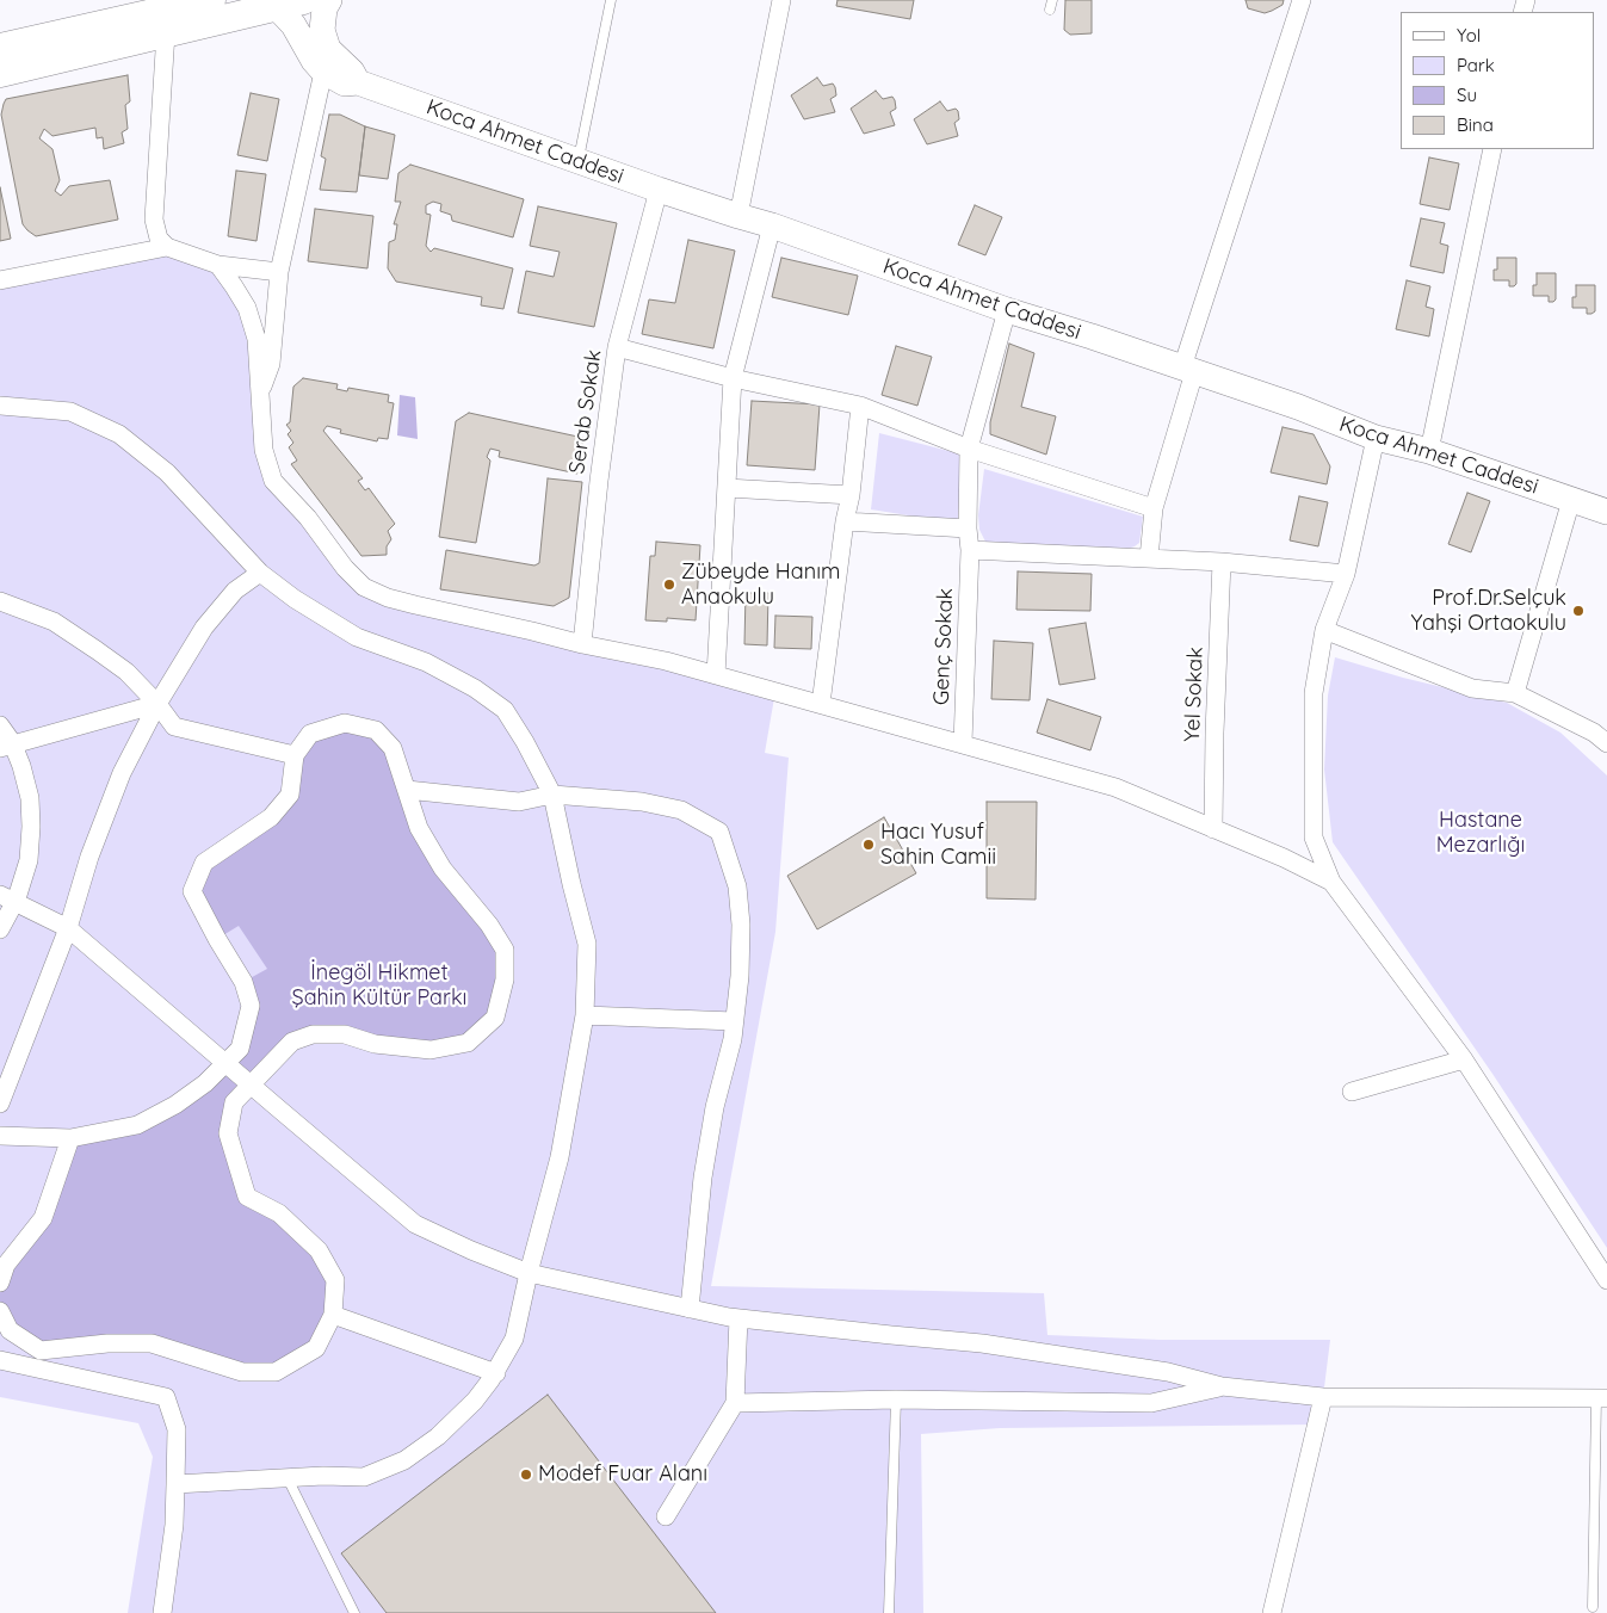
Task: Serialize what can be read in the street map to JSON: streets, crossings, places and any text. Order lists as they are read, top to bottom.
{
  "streets": {
    "street": [
      "Koca Ahmet Caddesi",
      "Serab Sokak",
      "Genç Sokak",
      "Yel Sokak"
    ]
  },
  "crossings": [
    ["Koca Ahmet Caddesi", "Serab Sokak"],
    ["Koca Ahmet Caddesi", "Genç Sokak"]
  ],
  "parks": ["Hastane Mezarlığı", "İnegöl Hikmet Şahin Kültür Parkı"],
  "places": [
    "Zübeyde Hanım Anaokulu",
    "Prof.Dr.Selçuk Yahşi Ortaokulu",
    "Hacı Yusuf Sahin Camii",
    "Modef Fuar Alanı"
  ],
  "legend": [
    "Yol",
    "Park",
    "Su",
    "Bina"
  ]
}
